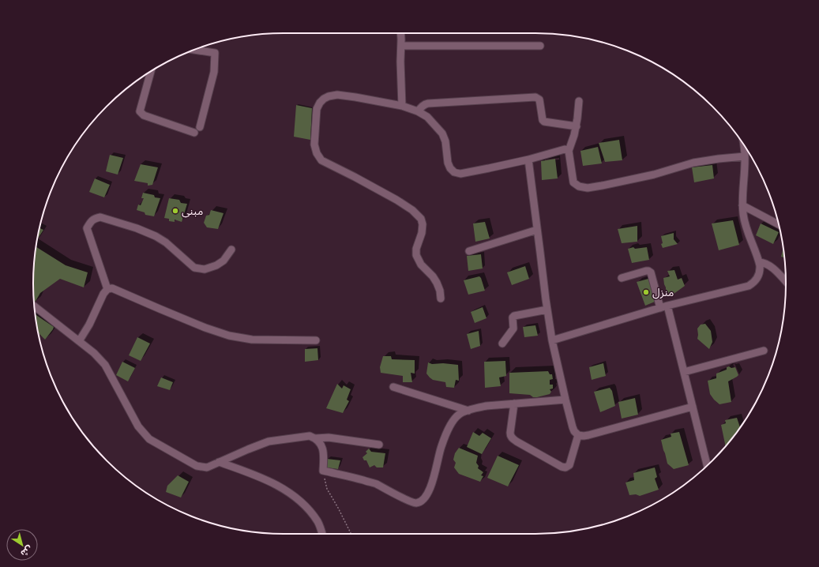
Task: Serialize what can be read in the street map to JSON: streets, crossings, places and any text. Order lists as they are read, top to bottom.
{
  "places": ["مبنى", "منزل"],
  "north": "bottom right"
}
